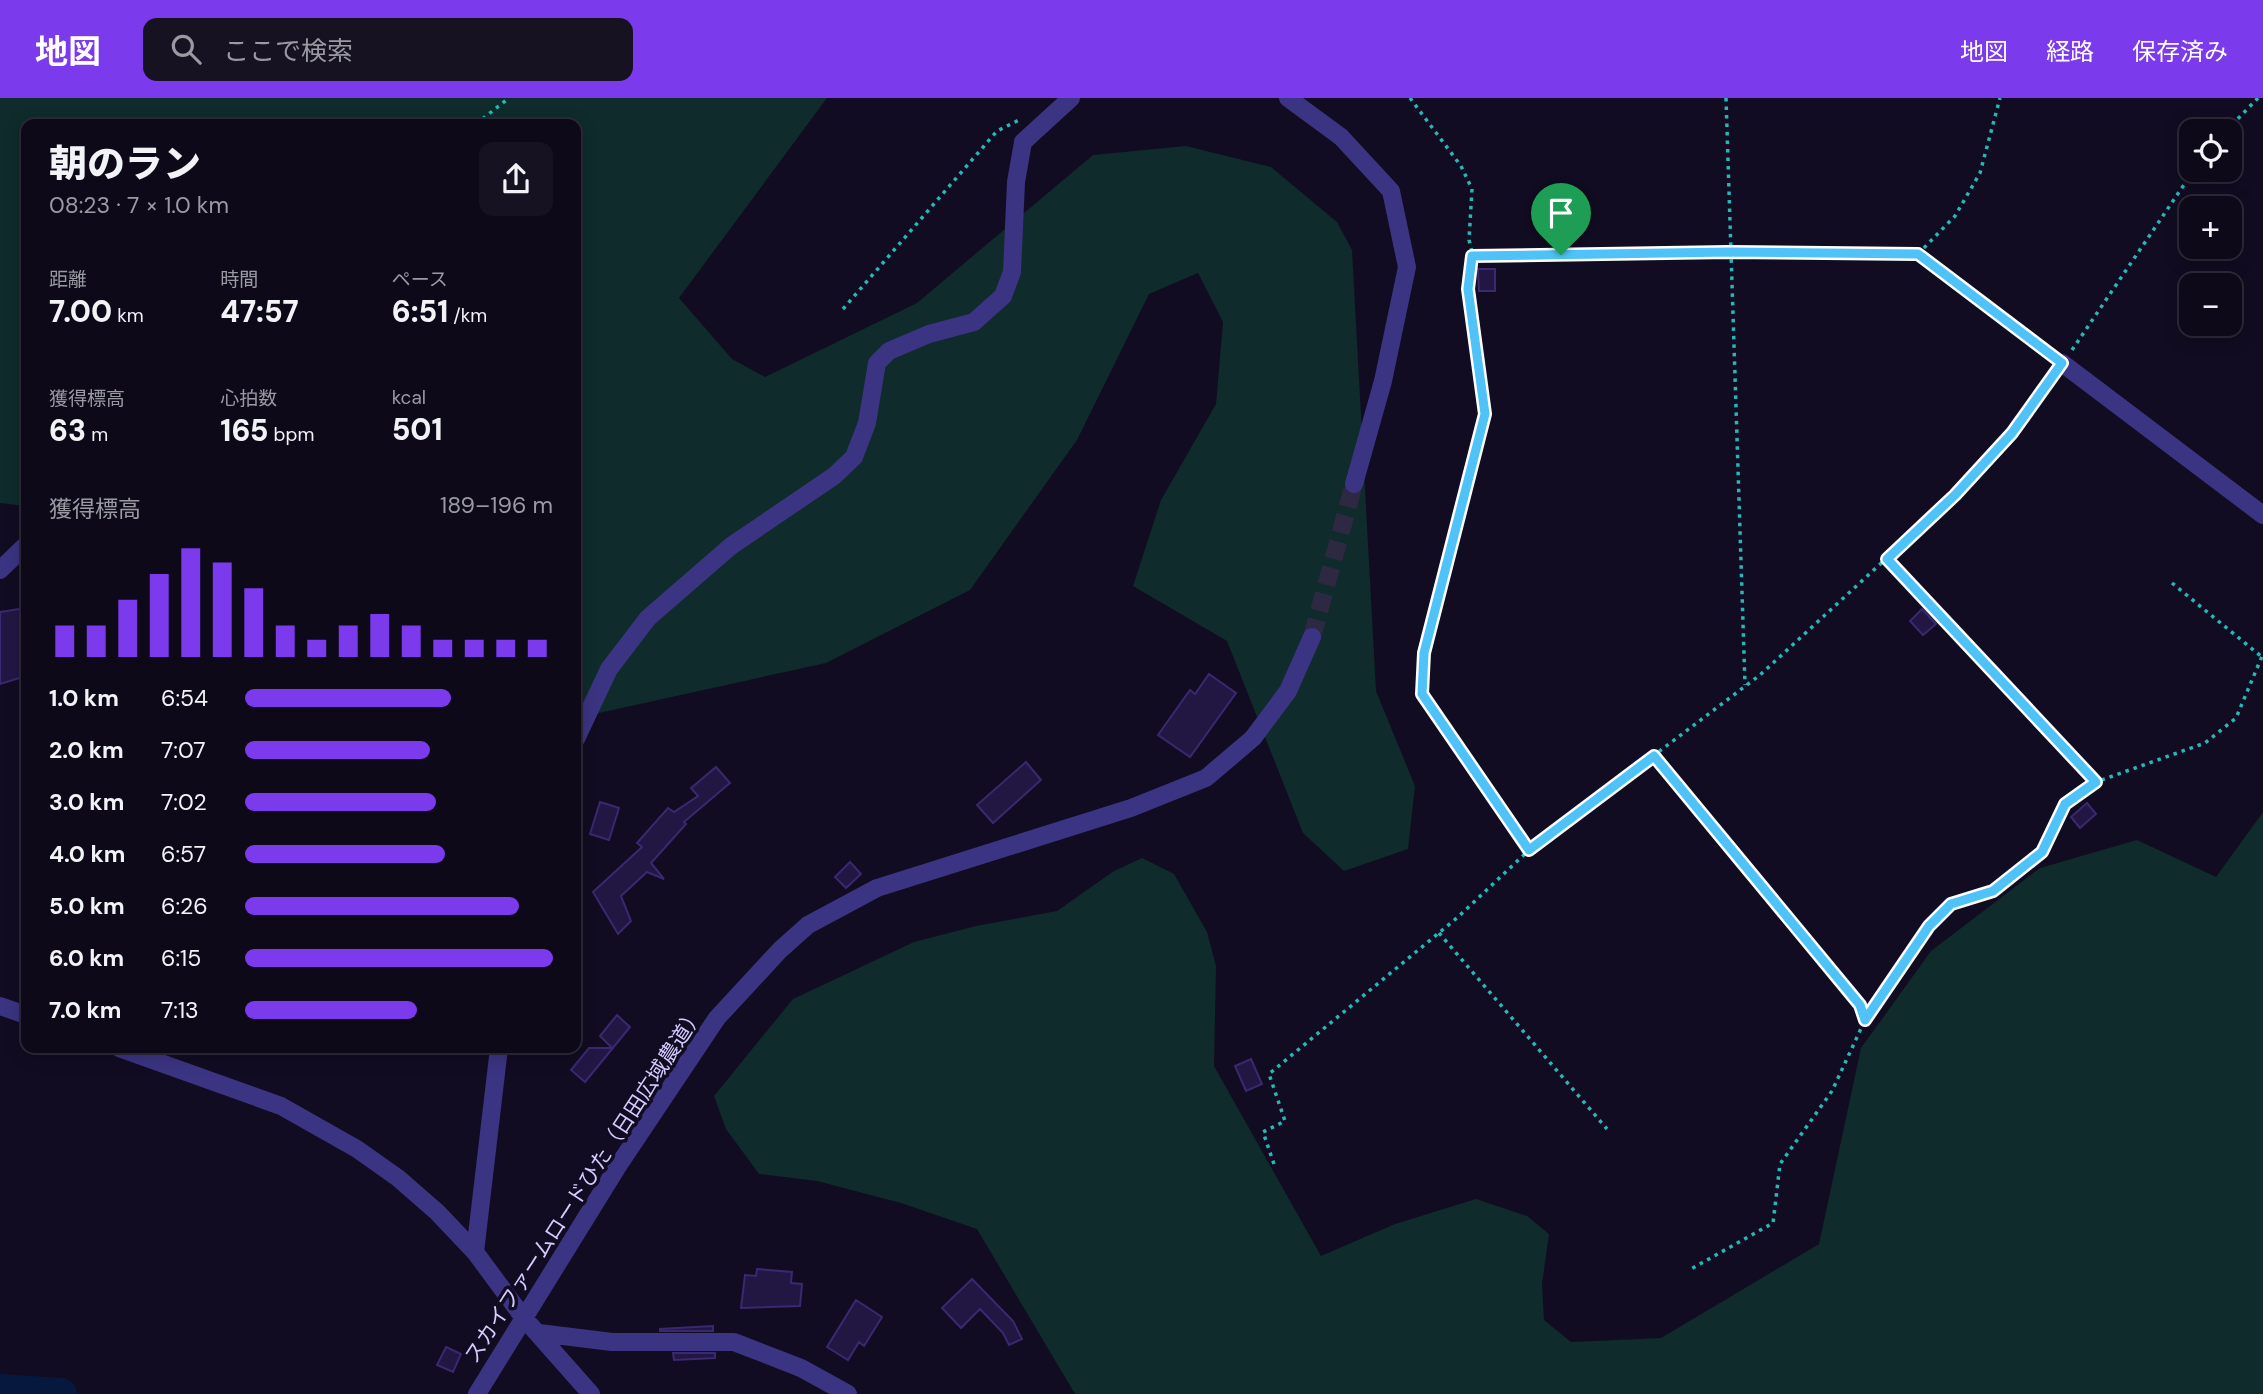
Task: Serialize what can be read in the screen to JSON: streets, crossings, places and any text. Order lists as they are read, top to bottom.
{
  "streets": {
    "street": ["スカイファームロードひた（日田広域農道）"]
  },
  "page": {
    "header": "地図",
    "search": "ここで検索",
    "nav": ["地図", "経路", "保存済み"],
    "map_buttons": ["+", "−"],
    "heading": ["朝のラン", "08:23 · 7 × 1.0 km"],
    "stats": [
      ["距離", "7.00 km"],
      ["時間", "47:57"],
      ["ペース", "6:51 /km"],
      ["獲得標高", "63 m"],
      ["心拍数", "165 bpm"],
      ["kcal", "501"]
    ],
    "chart": ["獲得標高", "189–196 m"],
    "list": [
      {
        "name": "1.0 km",
        "note": "6:54"
      },
      {
        "name": "2.0 km",
        "note": "7:07"
      },
      {
        "name": "3.0 km",
        "note": "7:02"
      },
      {
        "name": "4.0 km",
        "note": "6:57"
      },
      {
        "name": "5.0 km",
        "note": "6:26"
      },
      {
        "name": "6.0 km",
        "note": "6:15"
      },
      {
        "name": "7.0 km",
        "note": "7:13"
      }
    ]
  }
}
